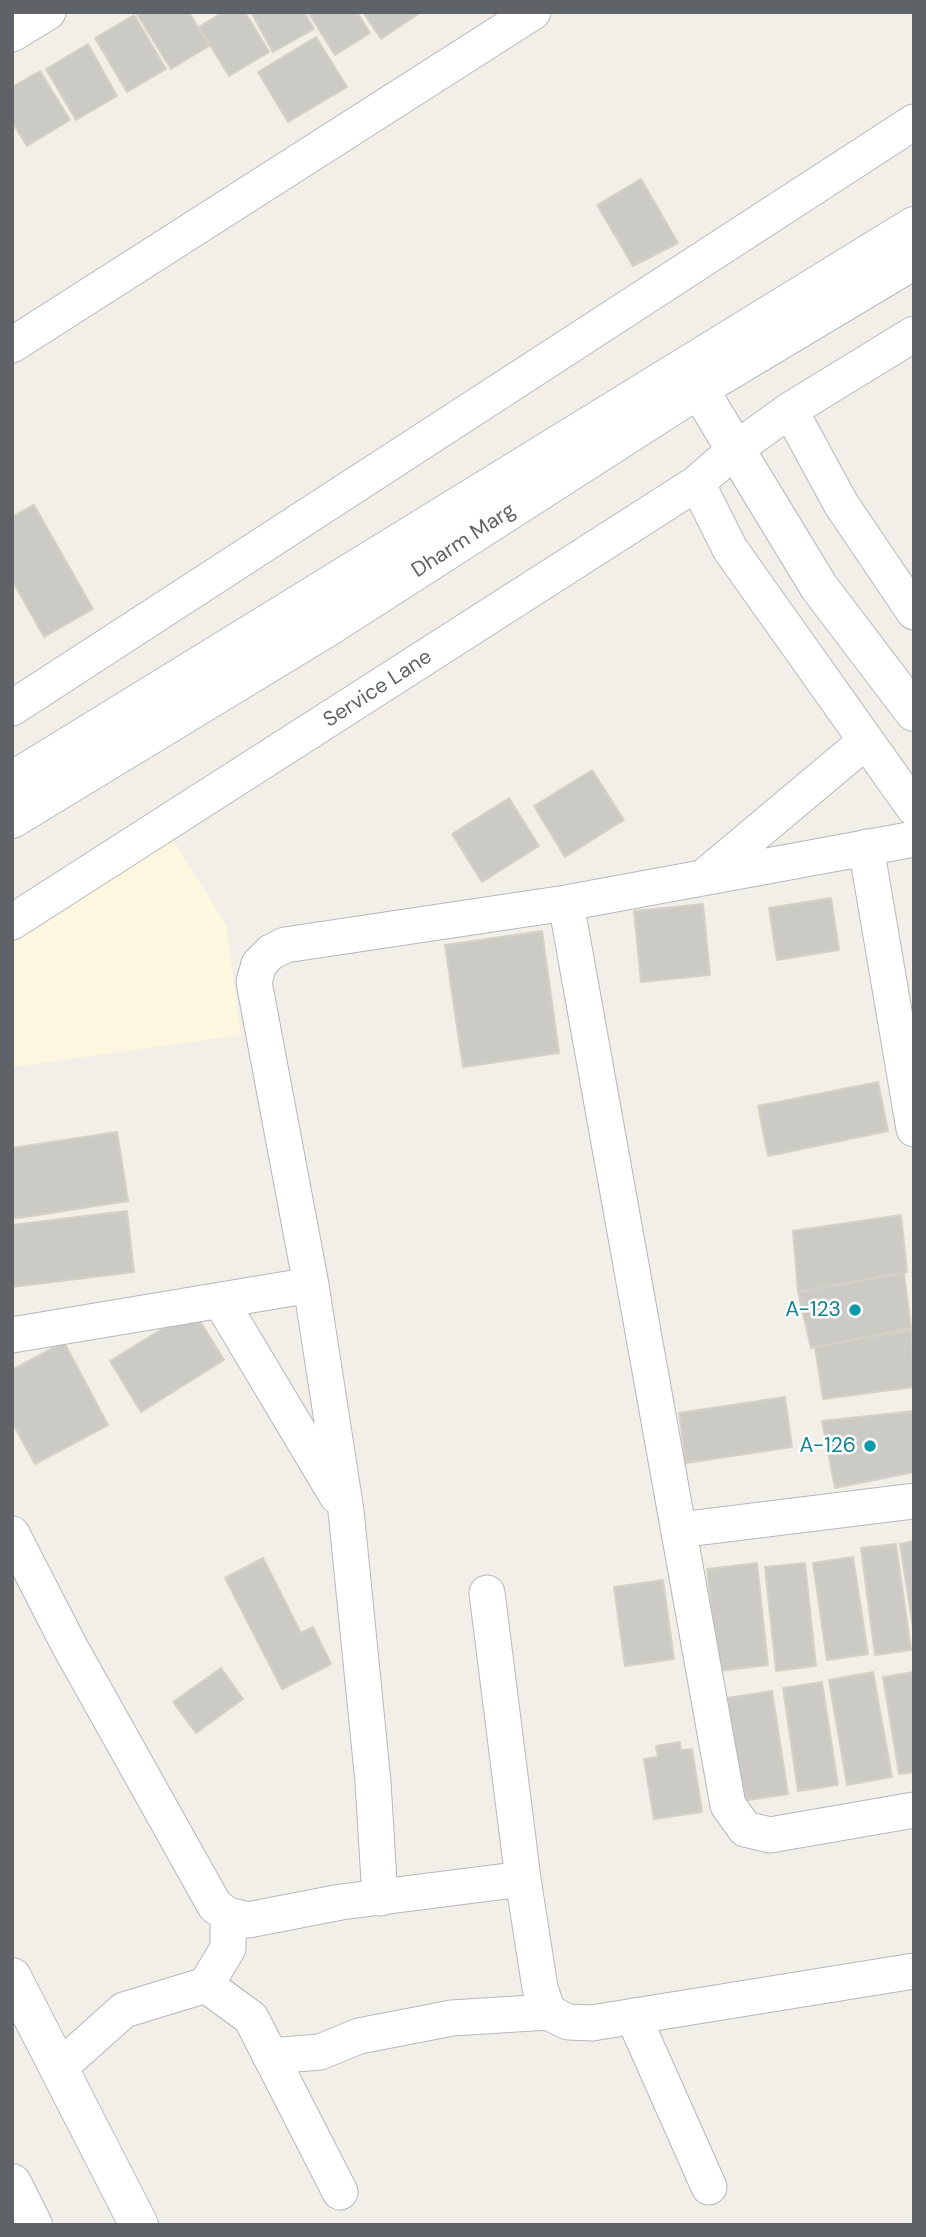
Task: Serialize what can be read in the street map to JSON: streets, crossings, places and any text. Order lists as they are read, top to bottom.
{
  "streets": {
    "main road": ["Dharm Marg"],
    "street": ["Service Lane"]
  },
  "places": ["A-123", "A-126"]
}
